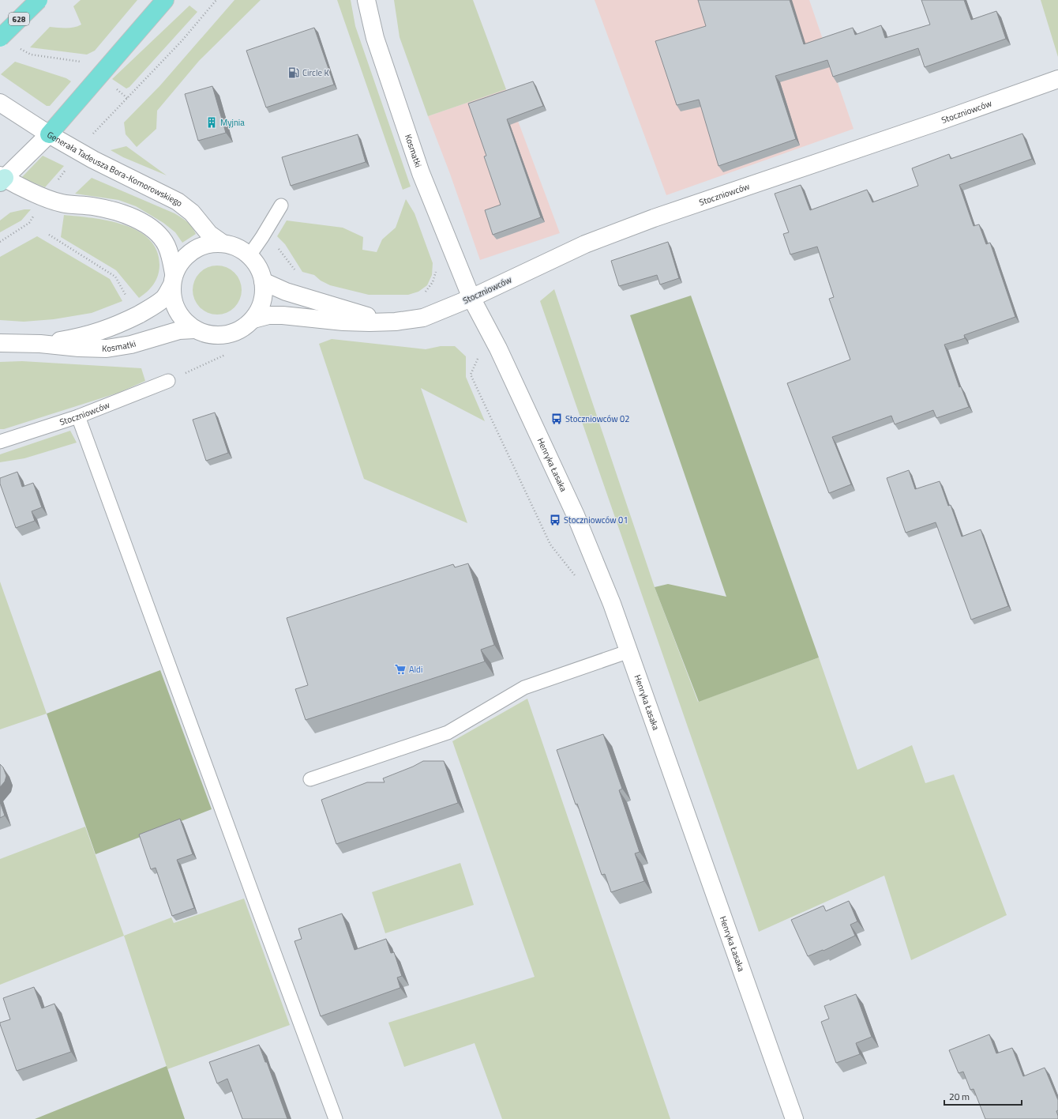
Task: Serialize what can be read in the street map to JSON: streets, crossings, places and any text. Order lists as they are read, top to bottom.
{
  "streets": {
    "main road": ["628"],
    "street": [
      "Stoczniowców",
      "Kosmatki",
      "Generała Tadeusza Bora-Komorowskiego",
      "Henryka Łasaka"
    ]
  },
  "crossings": [
    ["Stoczniowców", "Kosmatki"],
    ["Stoczniowców", "Generała Tadeusza Bora-Komorowskiego"],
    ["Stoczniowców", "Henryka Łasaka"],
    ["Kosmatki", "Generała Tadeusza Bora-Komorowskiego"],
    ["Kosmatki", "Henryka Łasaka"]
  ],
  "places": {
    "fuel station": ["Circle K"],
    "building": ["Myjnia"],
    "bus stop": ["Stoczniowców 02", "Stoczniowców 01"],
    "supermarket": ["Aldi"]
  },
  "scale_bar": "20 m"
}
